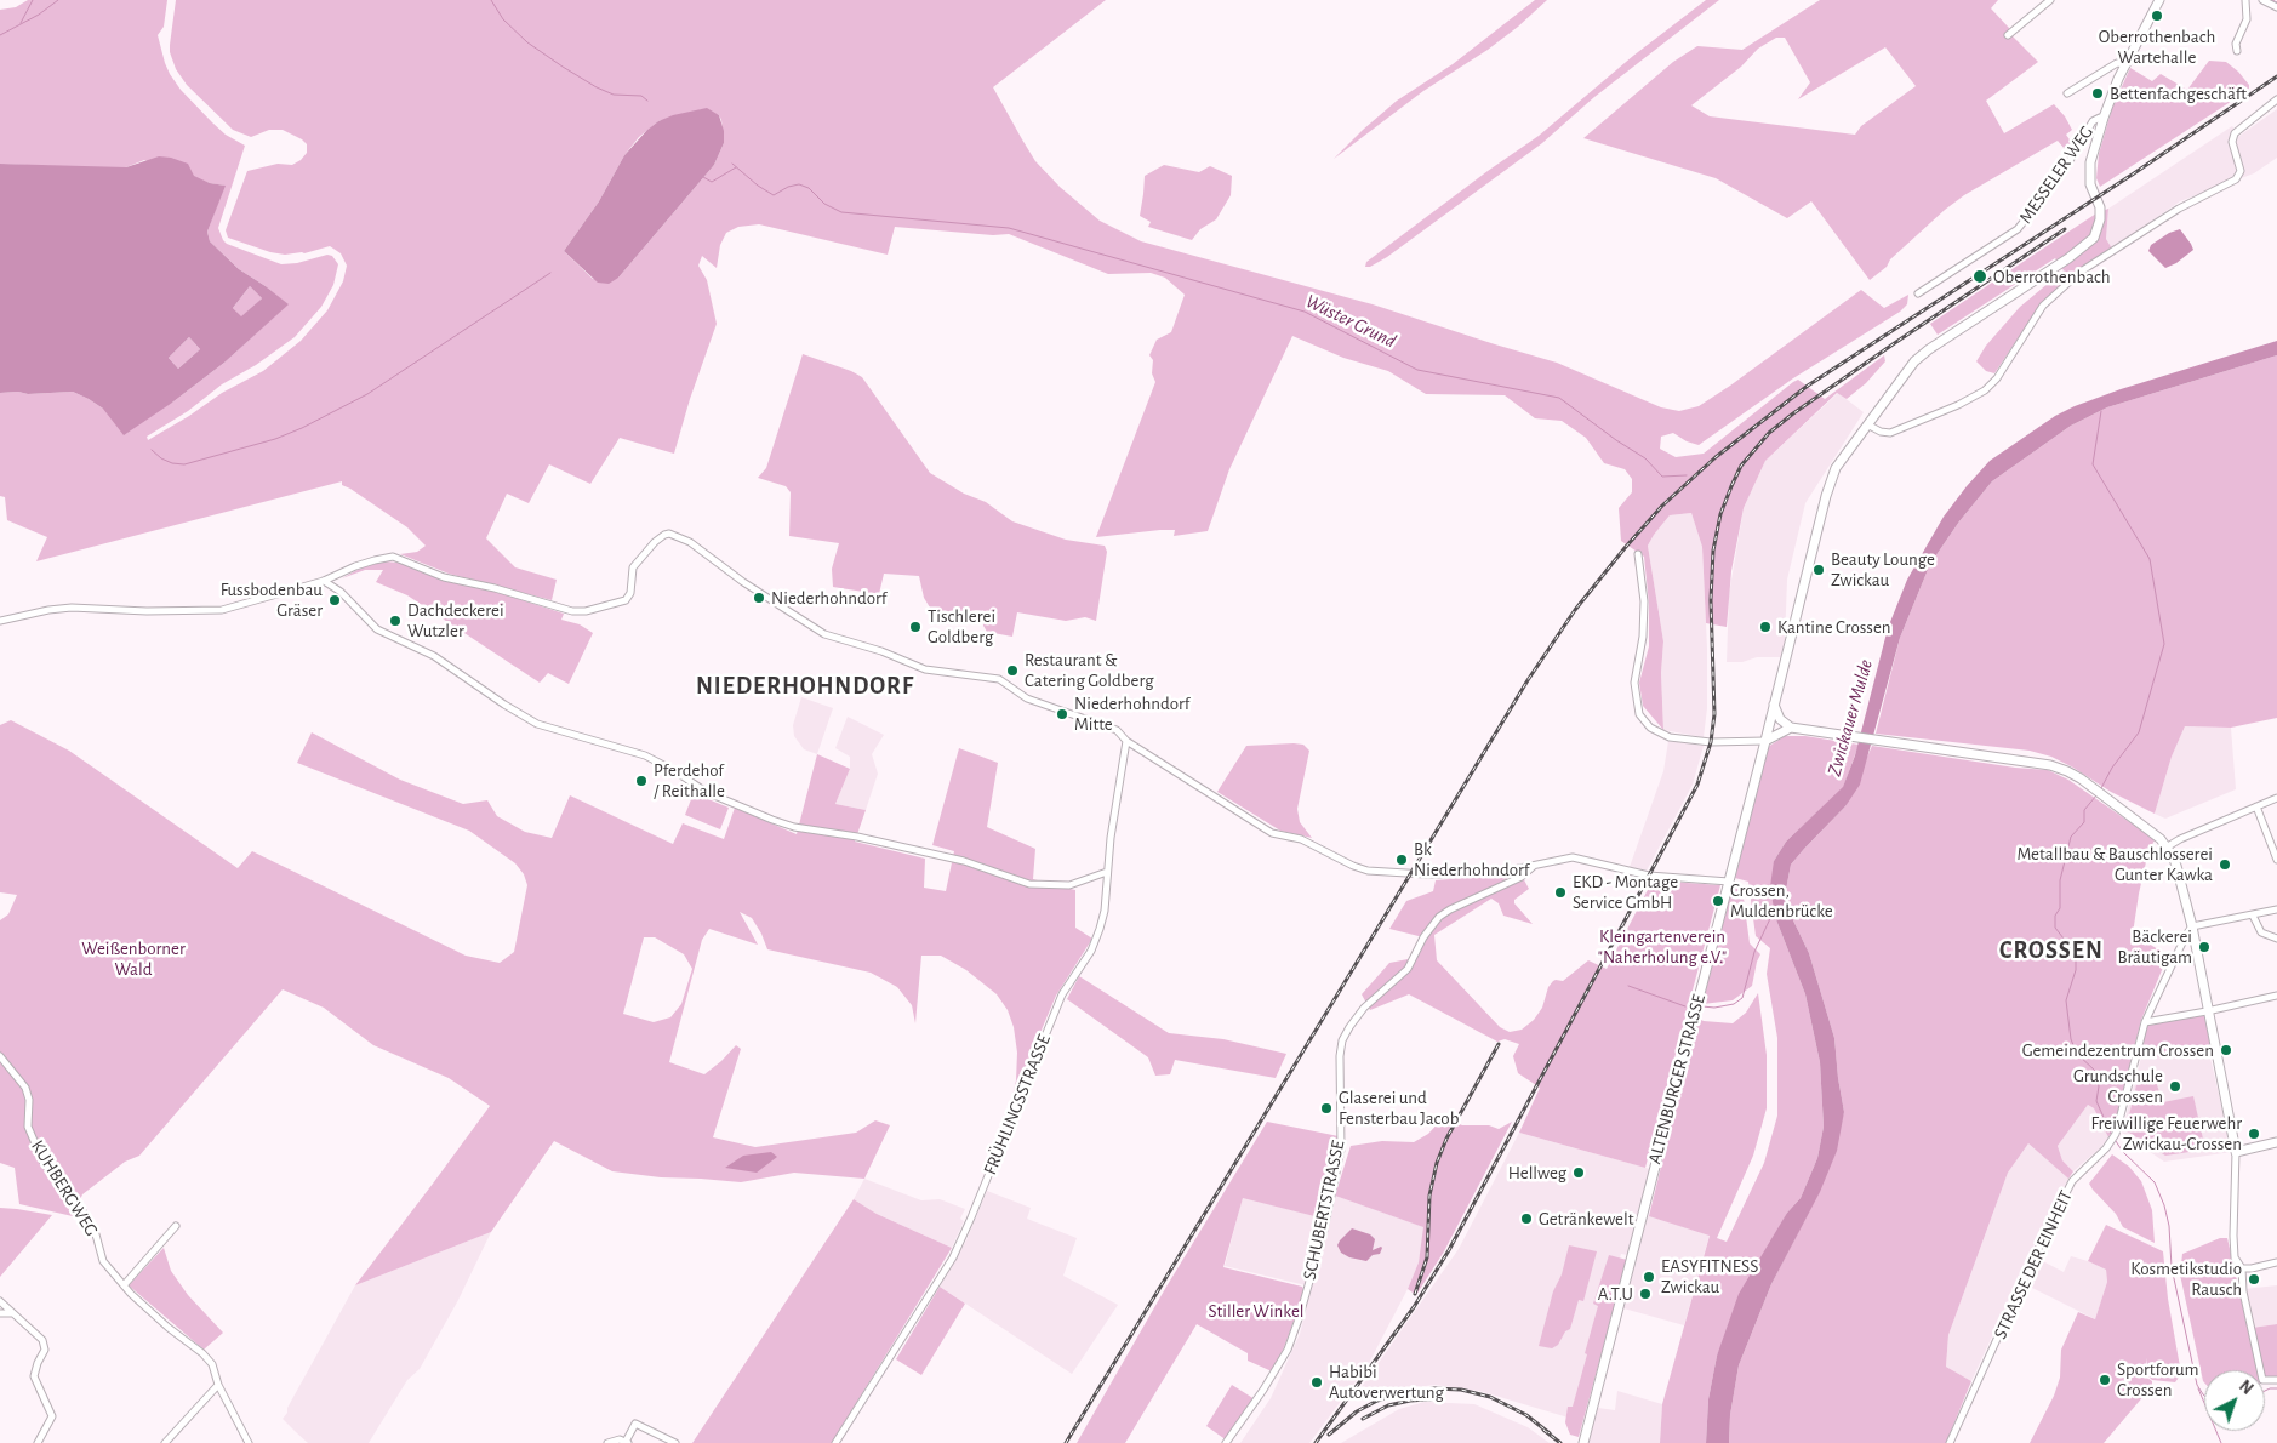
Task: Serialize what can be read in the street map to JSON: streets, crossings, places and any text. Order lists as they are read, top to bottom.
{
  "streets": {
    "street": [
      "MESSELER WEG",
      "ALTENBURGER STRASSE",
      "FRÜHLINGSSTRASSE",
      "KUHBERGWEG",
      "SCHUBERTSTRASSE",
      "STRASSE DER EINHEIT"
    ]
  },
  "crossings": [
    ["MESSELER WEG", "ALTENBURGER STRASSE"]
  ],
  "districts": ["NIEDERHOHNDORF", "CROSSEN"],
  "water": ["Wüster Grund", "Zwickauer Mulde"],
  "parks": ["Kleingartenverein \"Naherholung e.V.\"", "Weißenborner Wald", "Stiller Winkel"],
  "places": [
    "Oberrothenbach Wartehalle",
    "Bettenfachgeschäft",
    "Oberrothenbach",
    "Beauty Lounge Zwickau",
    "Niederhohndorf",
    "Fussbodenbau Gräser",
    "Dachdeckerei Wutzler",
    "Tischlerei Goldberg",
    "Kantine Crossen",
    "Restaurant & Catering Goldberg",
    "Niederhohndorf Mitte",
    "Pferdehof / Reithalle",
    "Bk Niederhohndorf",
    "Metallbau & Bauschlosserei Gunter Kawka",
    "EKD - Montage Service GmbH",
    "Crossen, Muldenbrücke",
    "Bäckerei Bräutigam",
    "Gemeindezentrum Crossen",
    "Grundschule Crossen",
    "Glaserei und Fensterbau Jacob",
    "Freiwillige Feuerwehr Zwickau-Crossen",
    "Hellweg",
    "Getränkewelt",
    "EASYFITNESS Zwickau",
    "Kosmetikstudio Rausch",
    "A.T.U",
    "Sportforum Crossen",
    "Habibi Autoverwertung"
  ],
  "north": "top right"
}
